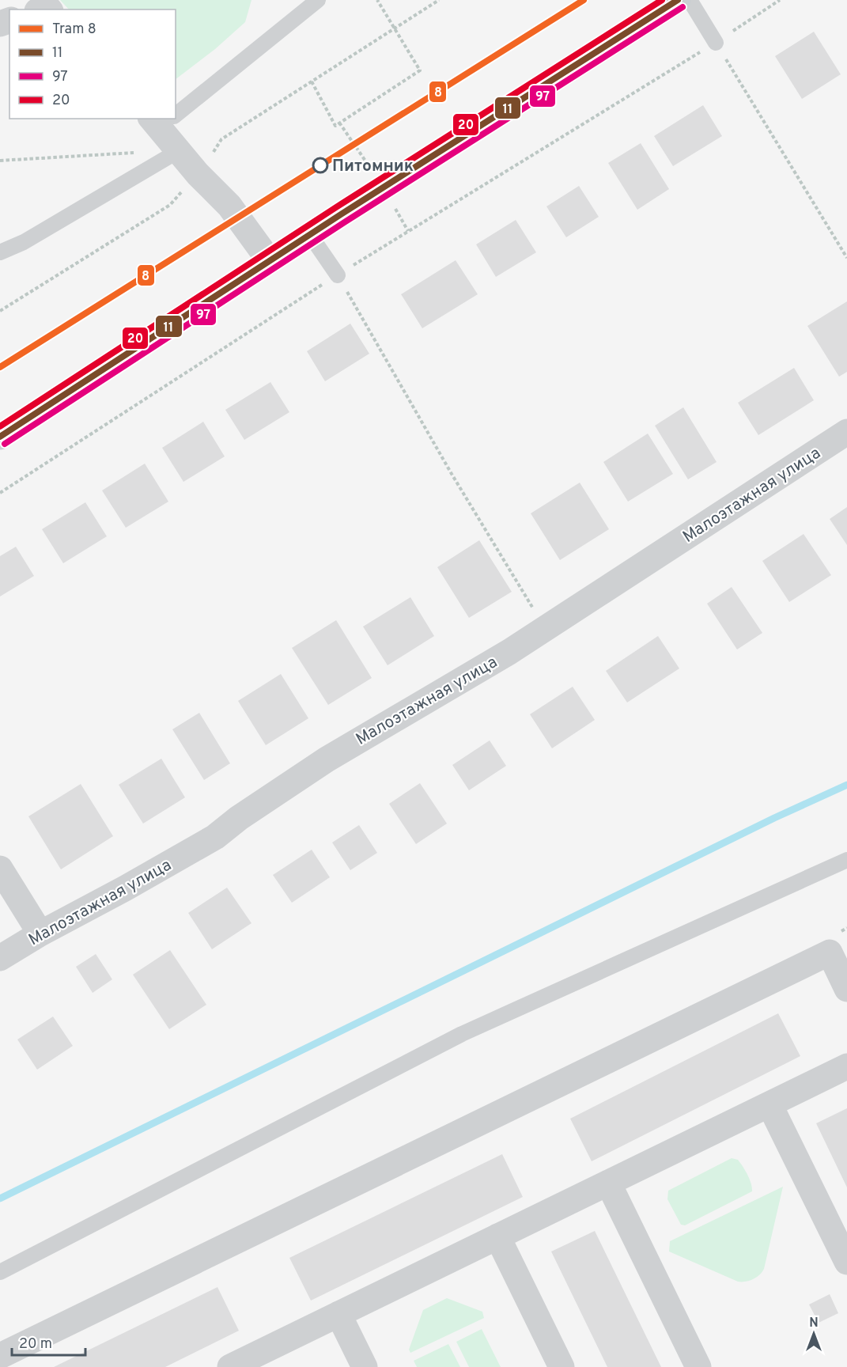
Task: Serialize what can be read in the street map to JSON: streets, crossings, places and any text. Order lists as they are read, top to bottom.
{
  "streets": {
    "street": ["Малоэтажная улица"]
  },
  "places": ["Питомник"],
  "lines": [
    "tram line 8",
    "transit line 11",
    "transit line 20",
    "transit line 97"
  ],
  "legend": [
    "Tram 8",
    "11",
    "97",
    "20"
  ],
  "scale_bar": "20 m",
  "north": "top"
}
